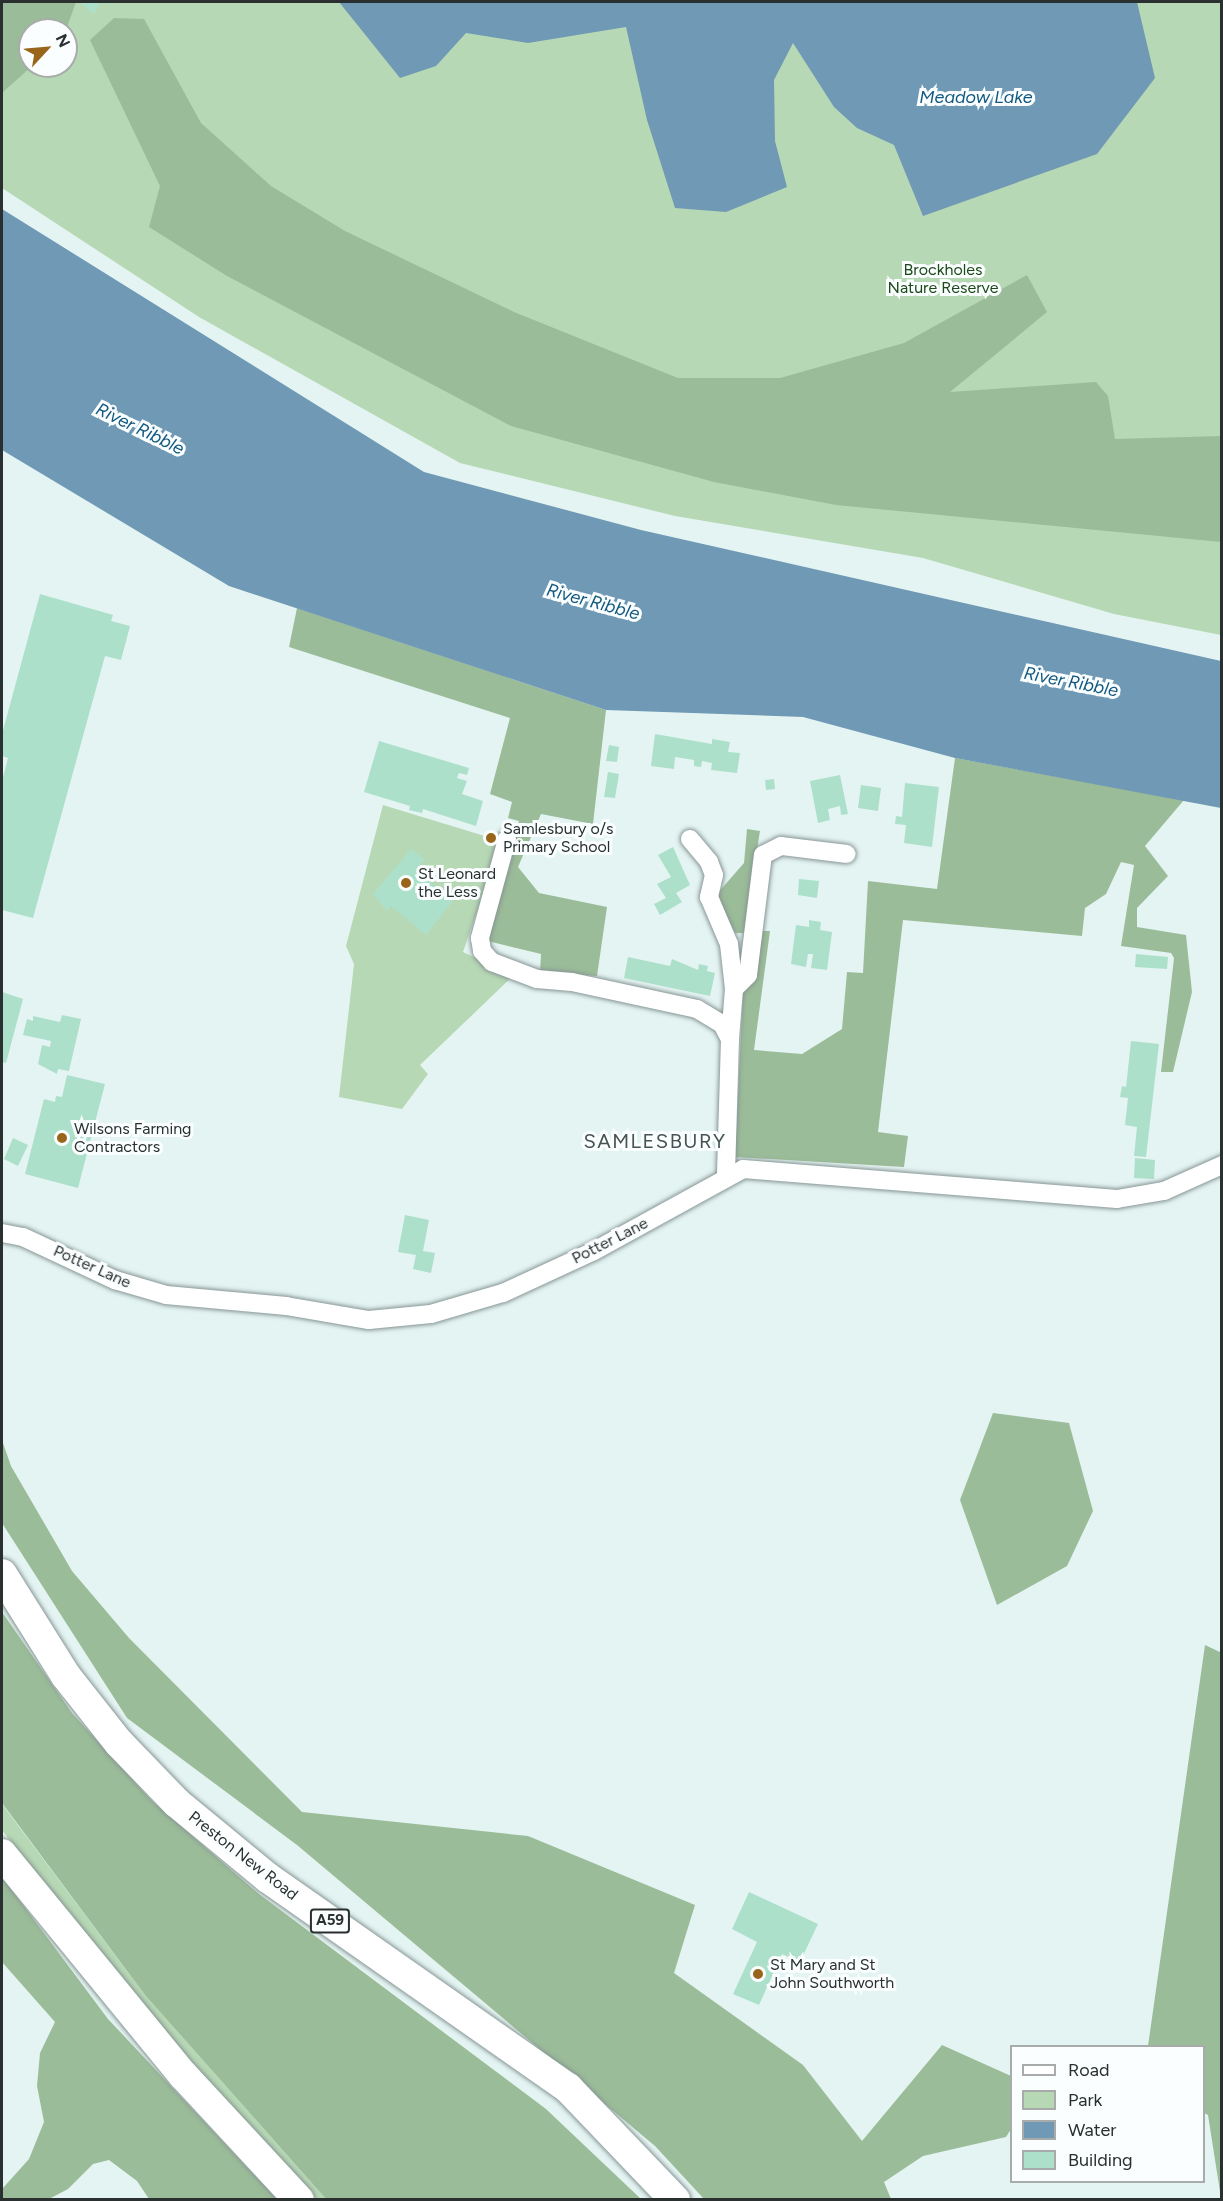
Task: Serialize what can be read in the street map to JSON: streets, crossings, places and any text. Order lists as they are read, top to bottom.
{
  "streets": {
    "highway": ["Preston New Road", "A59"],
    "street": ["Potter Lane"]
  },
  "districts": ["SAMLESBURY"],
  "water": ["Meadow Lake", "River Ribble"],
  "parks": ["Brockholes Nature Reserve"],
  "places": [
    "Samlesbury o/s Primary School",
    "St Leonard the Less",
    "Wilsons Farming Contractors",
    "St Mary and St John Southworth"
  ],
  "legend": [
    "Road",
    "Park",
    "Water",
    "Building"
  ],
  "north": "top right"
}
